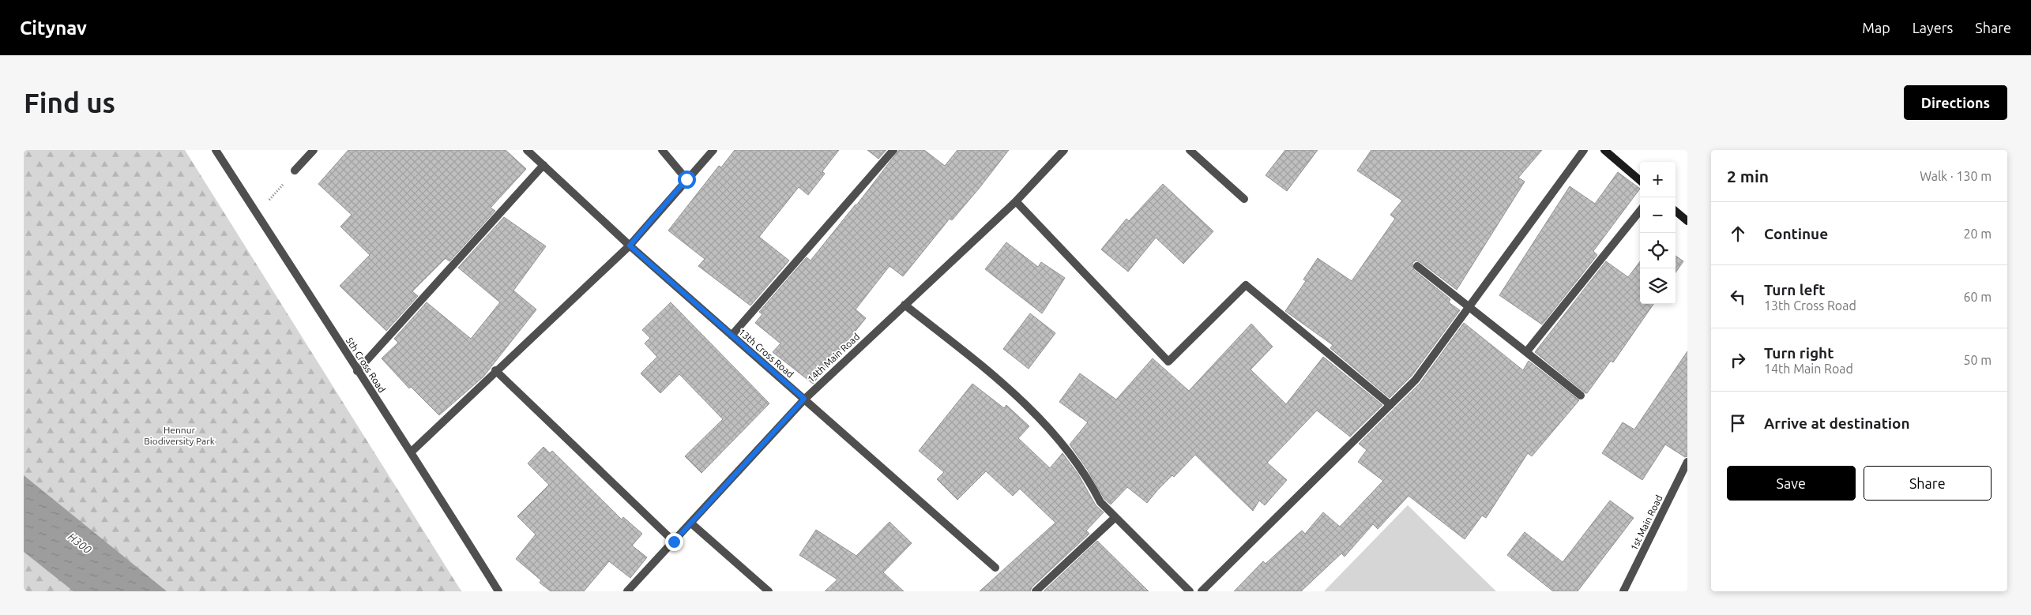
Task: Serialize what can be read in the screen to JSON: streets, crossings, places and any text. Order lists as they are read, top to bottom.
{
  "streets": {
    "street": [
      "13th Cross Road",
      "14th Main Road",
      "5th Cross Road",
      "1st Main Road"
    ]
  },
  "crossings": [
    ["13th Cross Road", "14th Main Road"]
  ],
  "water": ["H300"],
  "parks": ["Hennur Biodiversity Park"],
  "page": {
    "header": "Citynav",
    "nav": ["Map", "Layers", "Share"],
    "buttons": [
      "Directions",
      ["Save", "Share"]
    ],
    "title": "Find us",
    "heading": ["2 min", "Walk · 130 m"],
    "map_buttons": ["+", "−"],
    "list": [
      ["Continue", "20 m"],
      ["Turn left", "13th Cross Road", "60 m"],
      ["Turn right", "14th Main Road", "50 m"],
      "Arrive at destination"
    ]
  }
}
